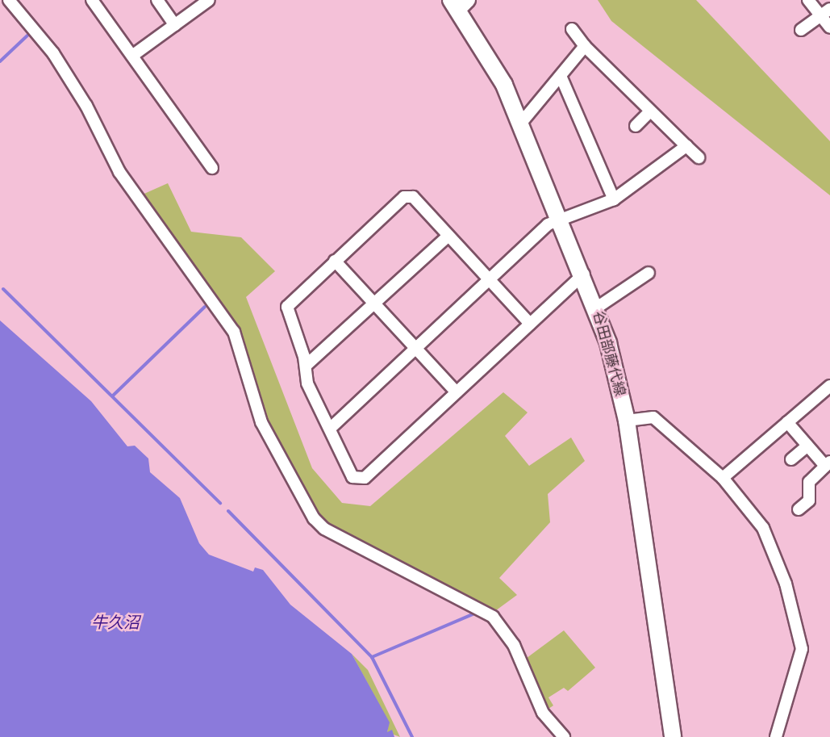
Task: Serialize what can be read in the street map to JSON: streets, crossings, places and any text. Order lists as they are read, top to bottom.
{
  "streets": {
    "main road": ["谷田部藤代線"]
  },
  "water": ["牛久沼"]
}
